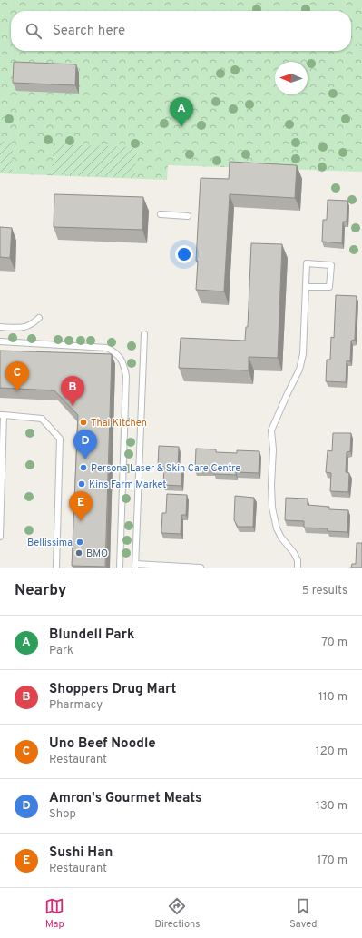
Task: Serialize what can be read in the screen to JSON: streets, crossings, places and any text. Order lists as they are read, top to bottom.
{
  "places": [
    "Thai Kitchen",
    "Persona Laser & Skin Care Centre",
    "Kins Farm Market",
    "Bellissima",
    "BMO"
  ],
  "north": "left",
  "page": {
    "search": "Search here",
    "pins": [
      "A",
      "C",
      "B",
      "D",
      "E"
    ],
    "heading": ["Nearby", "5 results"],
    "list": [
      {
        "mark": "A",
        "name": "Blundell Park",
        "note": "Park",
        "value": "70 m"
      },
      {
        "mark": "B",
        "name": "Shoppers Drug Mart",
        "note": "Pharmacy",
        "value": "110 m"
      },
      {
        "mark": "C",
        "name": "Uno Beef Noodle",
        "note": "Restaurant",
        "value": "120 m"
      },
      {
        "mark": "D",
        "name": "Amron's Gourmet Meats",
        "note": "Shop",
        "value": "130 m"
      },
      {
        "mark": "E",
        "name": "Sushi Han",
        "note": "Restaurant",
        "value": "170 m"
      }
    ],
    "nav": ["Map", "Directions", "Saved"]
  }
}
